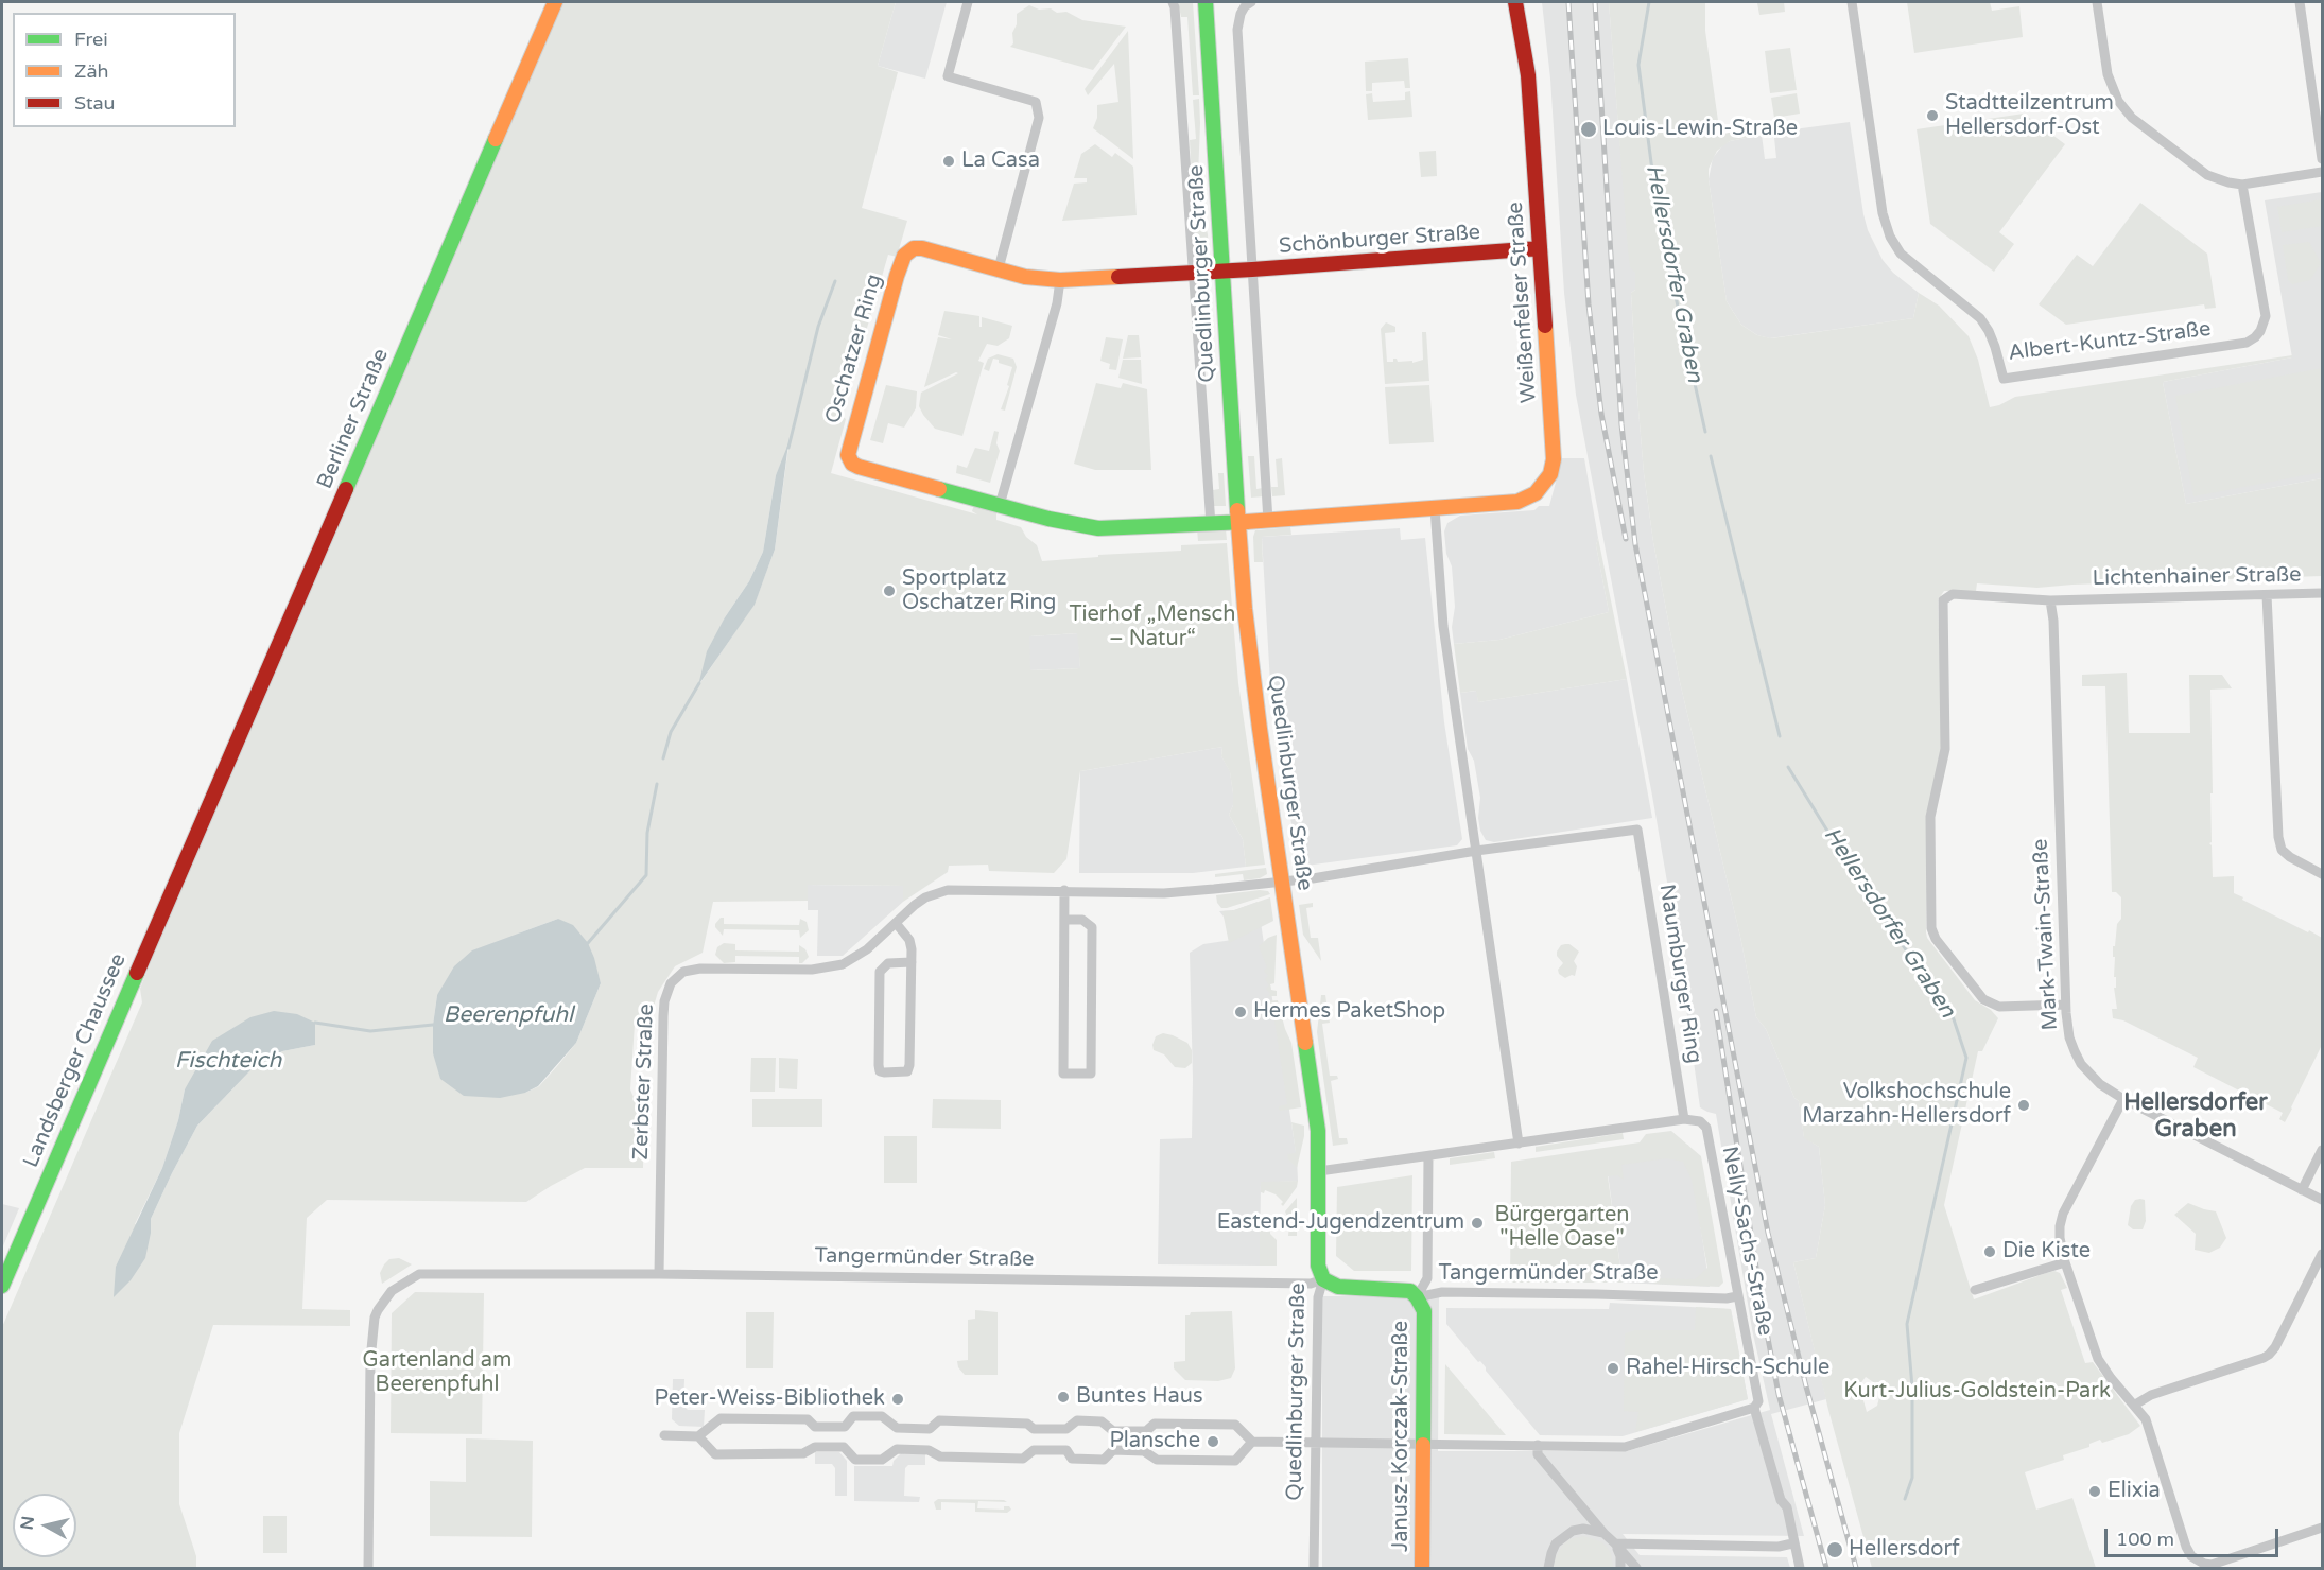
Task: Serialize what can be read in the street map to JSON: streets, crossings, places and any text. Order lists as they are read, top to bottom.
{
  "streets": {
    "street": [
      "Schönburger Straße",
      "Quedlinburger Straße",
      "Weißenfelser Straße",
      "Albert-Kuntz-Straße",
      "Oschatzer Ring",
      "Berliner Straße",
      "Lichtenhainer Straße",
      "Mark-Twain-Straße",
      "Naumburger Ring",
      "Landsberger Chaussee",
      "Zerbster Straße",
      "Nelly-Sachs-Straße",
      "Tangermünder Straße",
      "Janusz-Korczak-Straße"
    ]
  },
  "crossings": [
    ["Schönburger Straße", "Quedlinburger Straße"],
    ["Schönburger Straße", "Weißenfelser Straße"],
    ["Schönburger Straße", "Oschatzer Ring"],
    ["Quedlinburger Straße", "Weißenfelser Straße"],
    ["Quedlinburger Straße", "Oschatzer Ring"],
    ["Quedlinburger Straße", "Naumburger Ring"],
    ["Quedlinburger Straße", "Zerbster Straße"],
    ["Quedlinburger Straße", "Tangermünder Straße"],
    ["Weißenfelser Straße", "Oschatzer Ring"],
    ["Berliner Straße", "Landsberger Chaussee"],
    ["Lichtenhainer Straße", "Mark-Twain-Straße"],
    ["Naumburger Ring", "Zerbster Straße"],
    ["Naumburger Ring", "Nelly-Sachs-Straße"],
    ["Zerbster Straße", "Tangermünder Straße"],
    ["Nelly-Sachs-Straße", "Tangermünder Straße"],
    ["Tangermünder Straße", "Janusz-Korczak-Straße"]
  ],
  "districts": ["Hellersdorfer Graben"],
  "water": ["Hellersdorfer Graben", "Beerenpfuhl", "Fischteich"],
  "parks": [
    "Tierhof „Mensch – Natur“",
    "Bürgergarten \"Helle Oase\"",
    "Gartenland am Beerenpfuhl",
    "Kurt-Julius-Goldstein-Park"
  ],
  "places": [
    "Stadtteilzentrum Hellersdorf-Ost",
    "Louis-Lewin-Straße",
    "La Casa",
    "Sportplatz Oschatzer Ring",
    "Hermes PaketShop",
    "Volkshochschule Marzahn-Hellersdorf",
    "Eastend-Jugendzentrum",
    "Die Kiste",
    "Rahel-Hirsch-Schule",
    "Buntes Haus",
    "Peter-Weiss-Bibliothek",
    "Plansche",
    "Elixia",
    "Hellersdorf"
  ],
  "legend": ["Frei", "Zäh", "Stau"],
  "scale_bar": "100 m",
  "north": "left"
}
